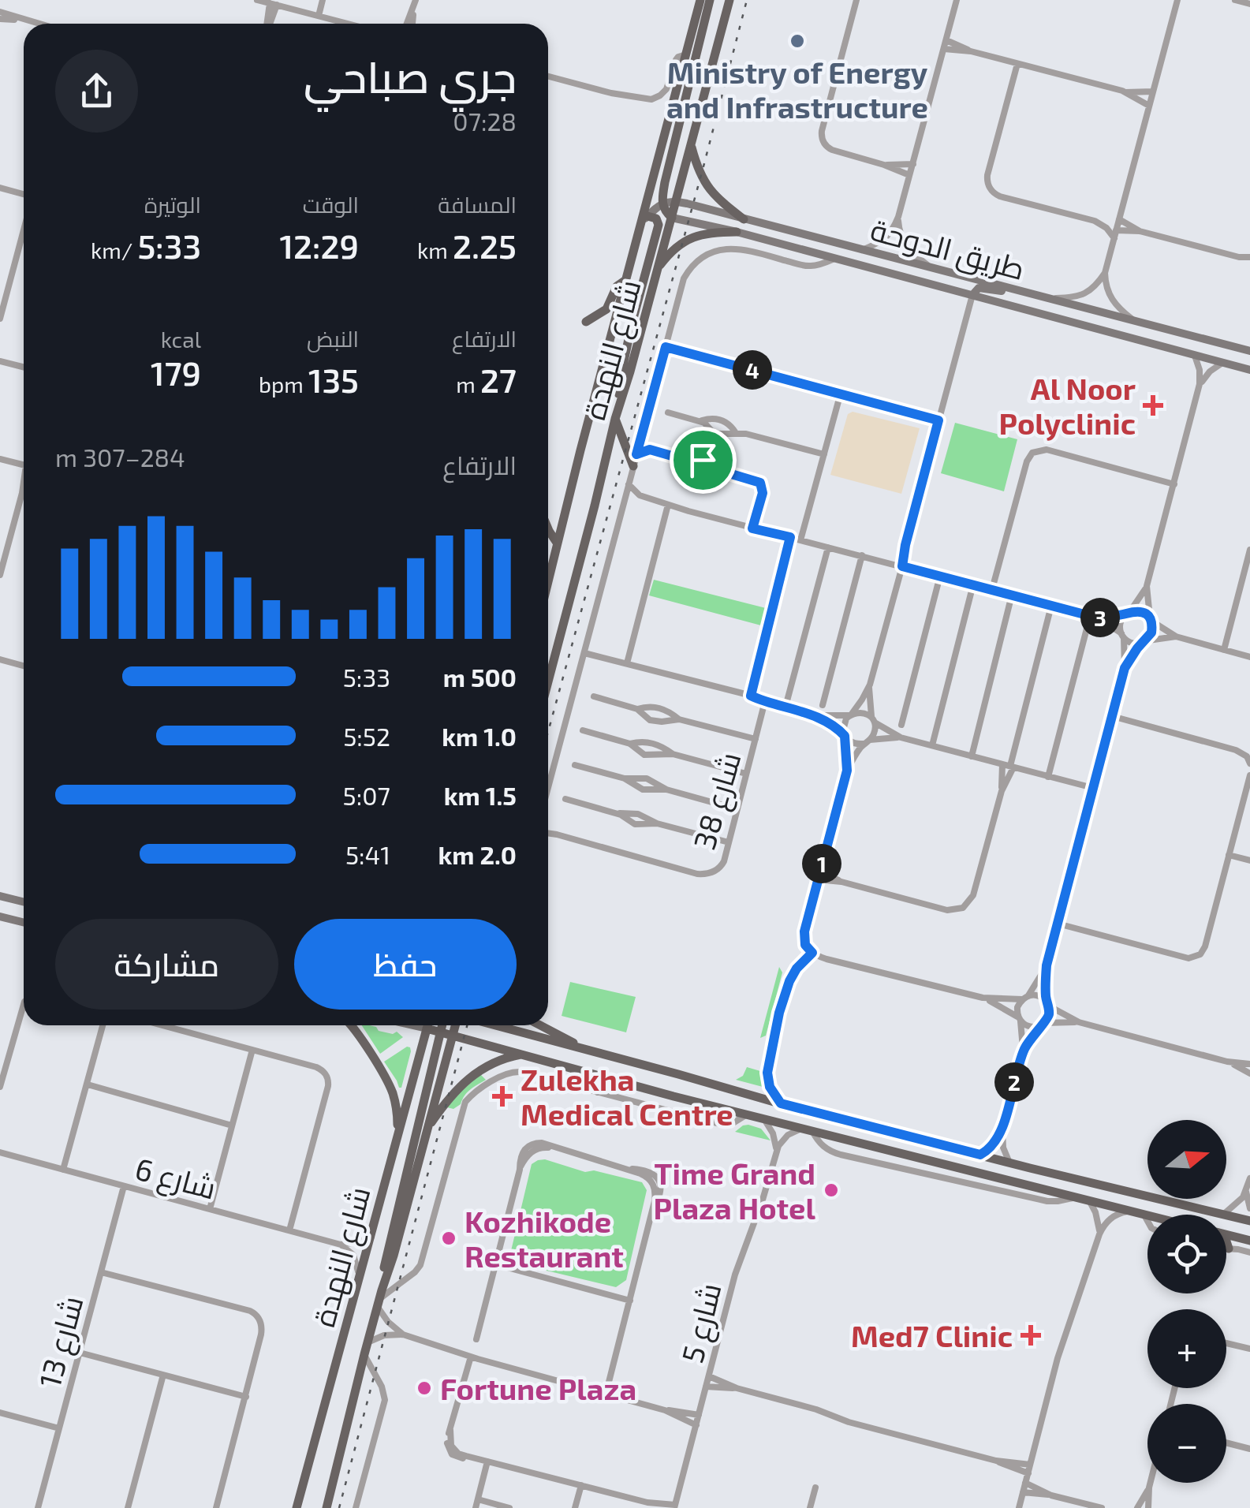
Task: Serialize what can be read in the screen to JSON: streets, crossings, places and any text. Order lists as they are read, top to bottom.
{
  "streets": {
    "main road": ["طريق الدوحة", "شارع النهدة"],
    "street": [
      "شارع 38",
      "شارع 6",
      "شارع 5",
      "شارع 13"
    ]
  },
  "crossings": [
    ["طريق الدوحة", "شارع النهدة"],
    ["شارع النهدة", "شارع 6"],
    ["شارع 6", "شارع 13"]
  ],
  "places": {
    "other": [
      "Ministry of Energy and Infrastructure",
      "Time Grand Plaza Hotel",
      "Kozhikode Restaurant",
      "Fortune Plaza"
    ],
    "health": ["Al Noor Polyclinic", "Zulekha Medical Centre", "Med7 Clinic"]
  },
  "north": "right",
  "page": {
    "heading": ["جري صباحي", "07:28"],
    "stats": [
      ["المسافة", "2.25 km"],
      ["الوقت", "12:29"],
      ["الوتيرة", "5:33 /km"],
      ["الارتفاع", "27 m"],
      ["النبض", "135 bpm"],
      ["kcal", "179"]
    ],
    "pins": [
      "4",
      "3",
      "1",
      "2"
    ],
    "chart": ["الارتفاع", "284–307 m"],
    "list": [
      {
        "name": "500 m",
        "note": "5:33"
      },
      {
        "name": "1.0 km",
        "note": "5:52"
      },
      {
        "name": "1.5 km",
        "note": "5:07"
      },
      {
        "name": "2.0 km",
        "note": "5:41"
      }
    ],
    "buttons": ["حفظ", "مشاركة"],
    "map_buttons": ["+", "−"]
  }
}
